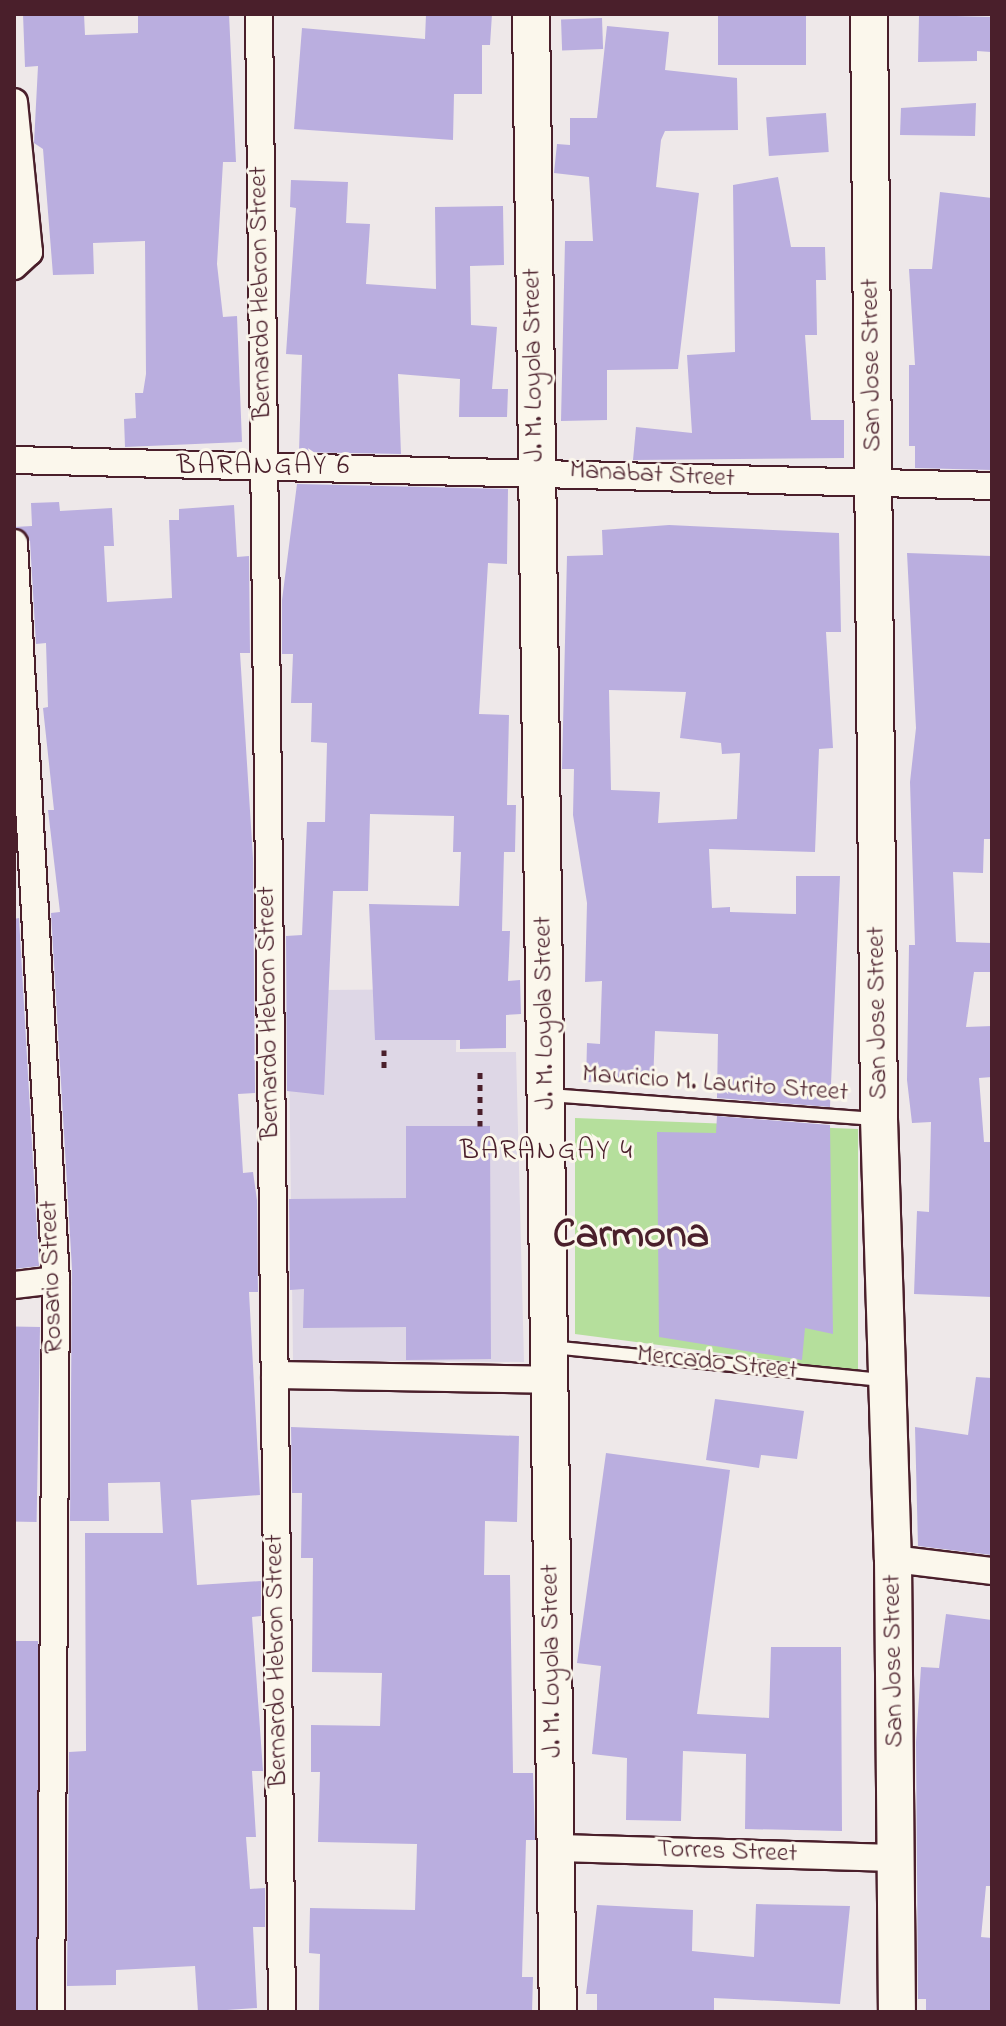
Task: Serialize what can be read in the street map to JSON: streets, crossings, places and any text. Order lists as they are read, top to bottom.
{
  "streets": {
    "main road": ["J. M. Loyola Street", "San Jose Street"],
    "street": [
      "Bernardo Hebron Street",
      "Manabat Street",
      "Rosario Street",
      "Mercado Street",
      "Torres Street"
    ],
    "lane": ["Mauricio M. Laurito Street"]
  },
  "crossings": [
    ["Bernardo Hebron Street", "Manabat Street"],
    ["Bernardo Hebron Street", "Mercado Street"],
    ["J. M. Loyola Street", "Manabat Street"],
    ["J. M. Loyola Street", "Mauricio M. Laurito Street"],
    ["J. M. Loyola Street", "Mercado Street"],
    ["J. M. Loyola Street", "Torres Street"],
    ["San Jose Street", "Manabat Street"],
    ["San Jose Street", "Mauricio M. Laurito Street"],
    ["San Jose Street", "Mercado Street"],
    ["San Jose Street", "Torres Street"]
  ],
  "districts": ["BARANGAY 6", "BARANGAY 4", "Carmona"]
}
